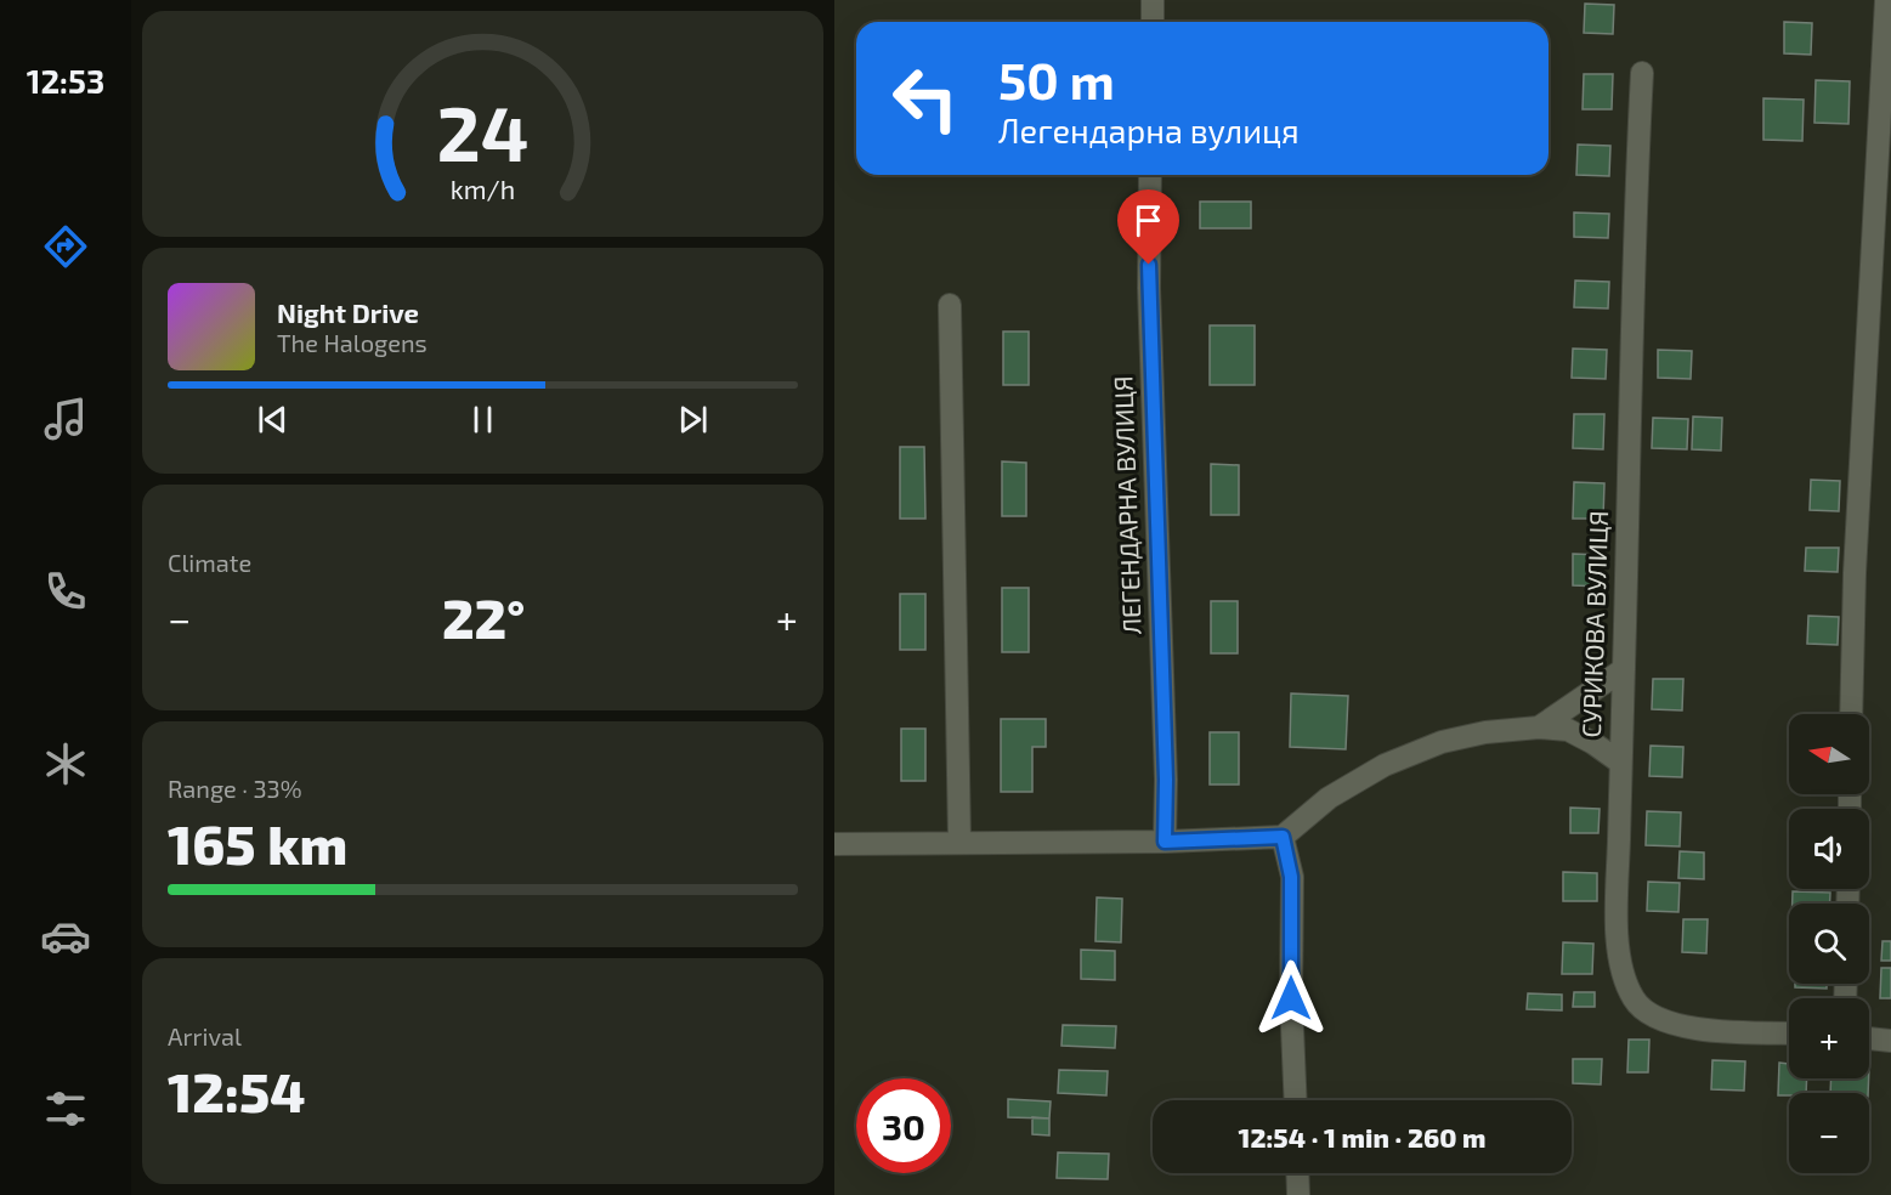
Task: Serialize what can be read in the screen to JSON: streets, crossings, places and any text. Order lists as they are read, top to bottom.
{
  "streets": {
    "street": ["ЛЕГЕНДАРНА ВУЛИЦЯ", "СУРИКОВА ВУЛИЦЯ"]
  },
  "north": "left",
  "page": {
    "tabs": "12:53",
    "turn": ["50 m", "Легендарна вулиця"],
    "song": ["Night Drive", "The Halogens"],
    "tile": [
      "Climate",
      ["Range · 33%", "165 km"],
      ["Arrival", "12:54"]
    ],
    "heat": ["−", "22°", "+"],
    "map_buttons": ["+", "−"],
    "limit": "30",
    "trip": "12:54 · 1 min · 260 m",
    "gauge": ["24", "km/h"]
  }
}
